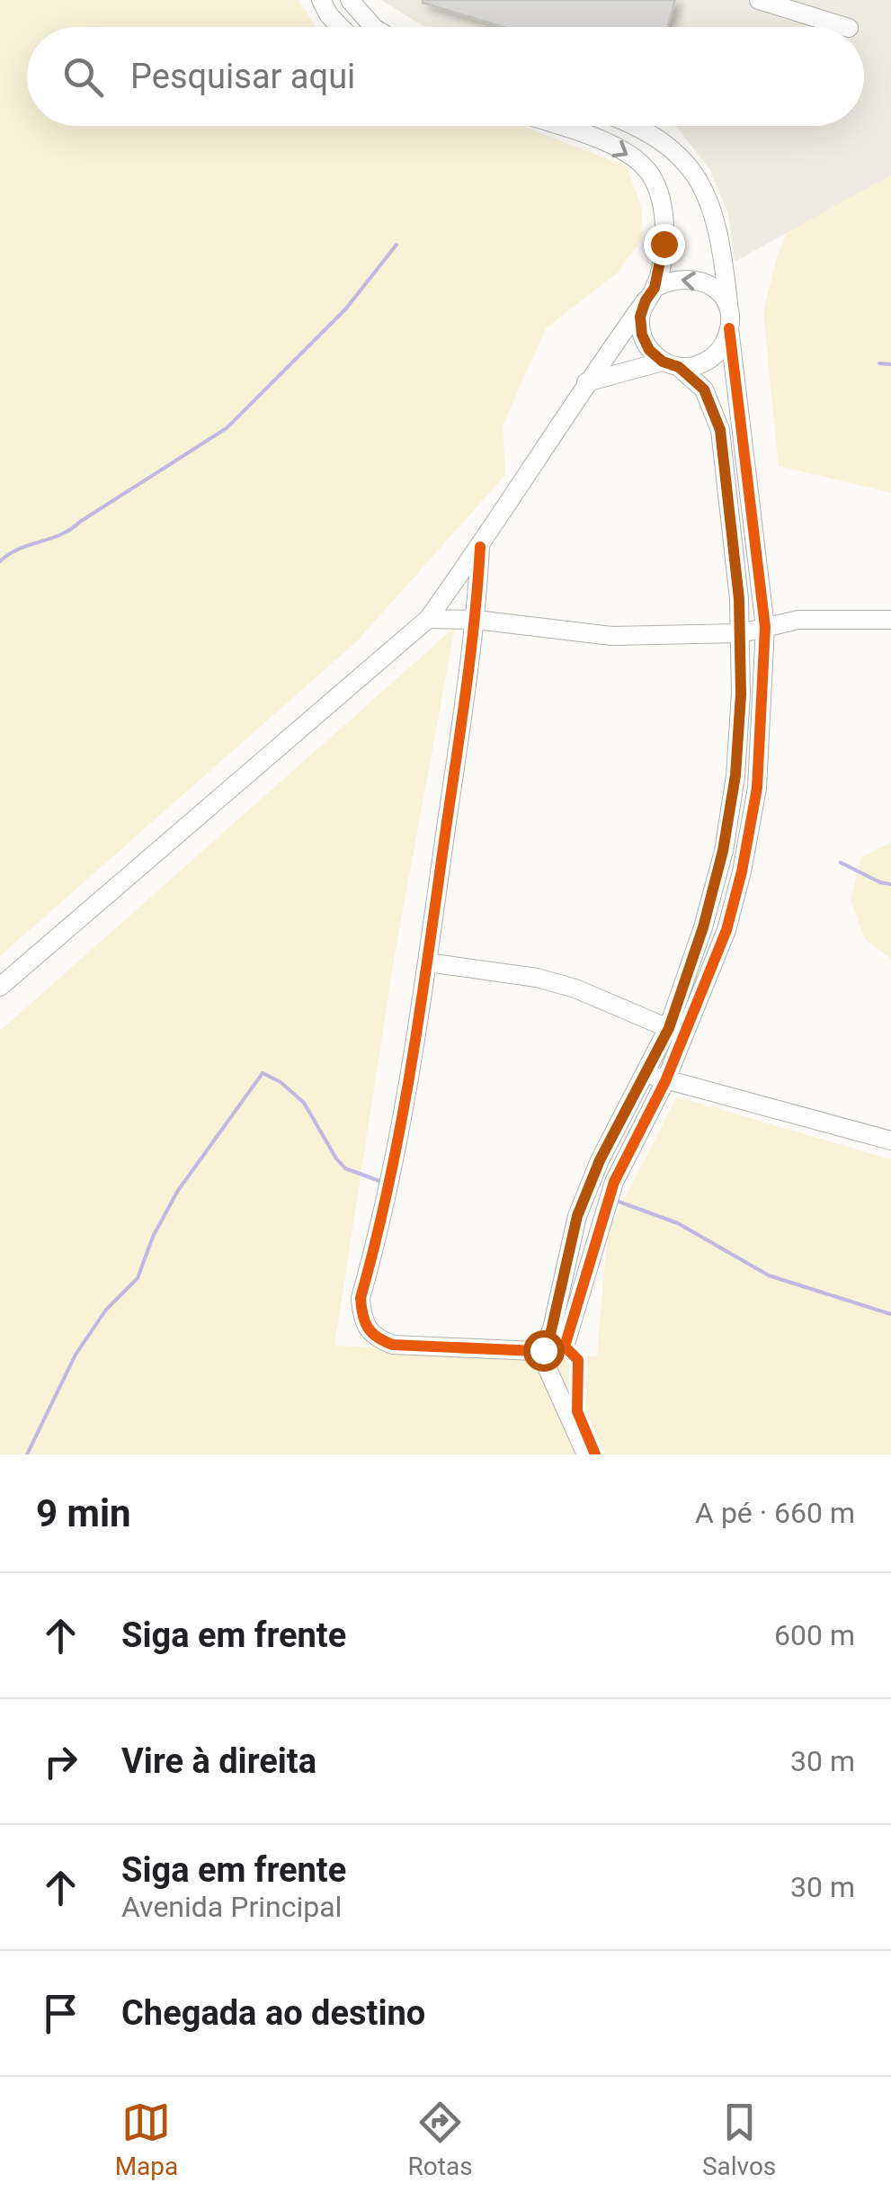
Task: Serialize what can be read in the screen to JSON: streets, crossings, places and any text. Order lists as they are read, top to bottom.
{
  "page": {
    "search": "Pesquisar aqui",
    "heading": ["9 min", "A pé · 660 m"],
    "list": [
      ["Siga em frente", "600 m"],
      ["Vire à direita", "30 m"],
      ["Siga em frente", "Avenida Principal", "30 m"],
      "Chegada ao destino"
    ],
    "nav": ["Mapa", "Rotas", "Salvos"]
  }
}
